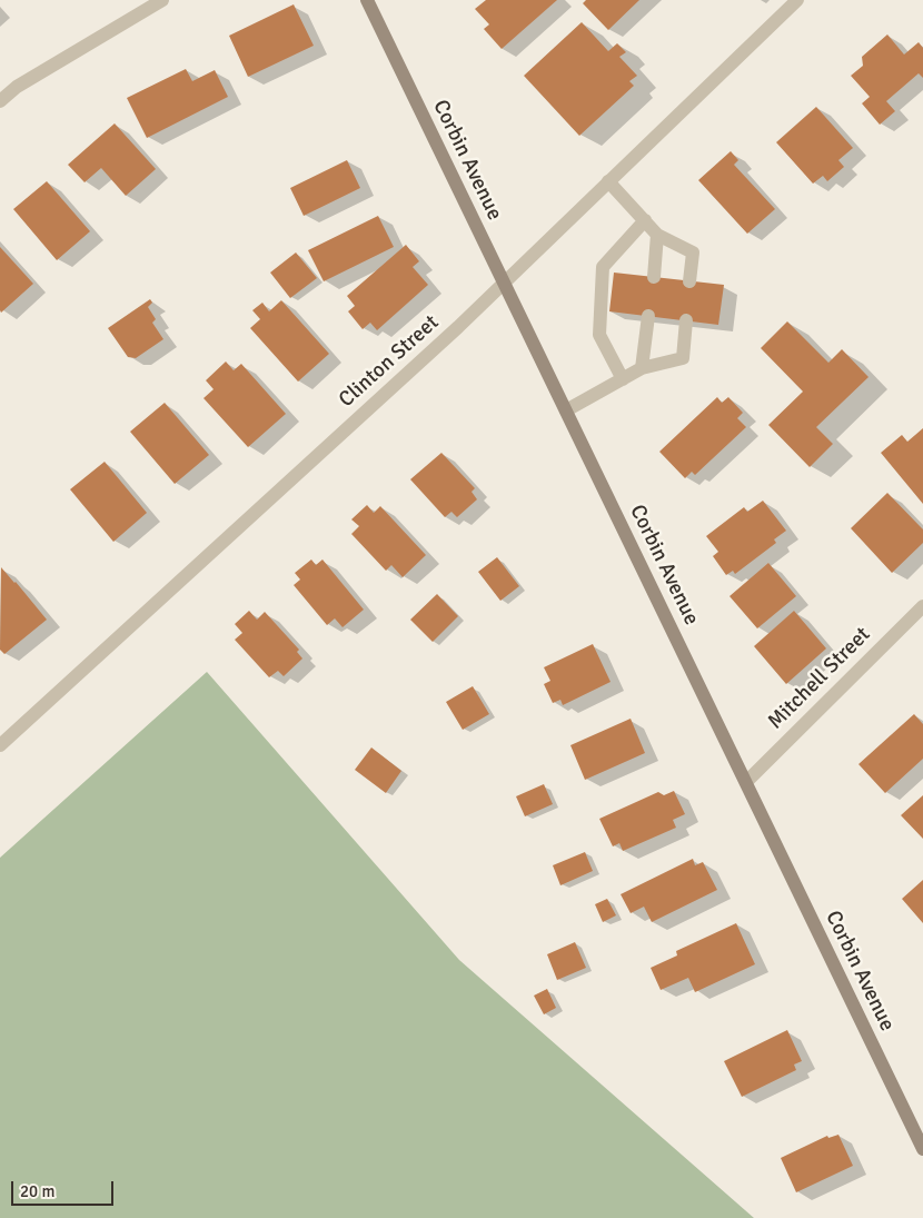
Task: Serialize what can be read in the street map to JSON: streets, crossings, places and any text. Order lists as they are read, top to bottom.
{
  "streets": {
    "main road": ["Corbin Avenue"],
    "street": ["Clinton Street", "Mitchell Street"]
  },
  "crossings": [
    ["Corbin Avenue", "Clinton Street"],
    ["Corbin Avenue", "Mitchell Street"]
  ],
  "scale_bar": "20 m"
}
